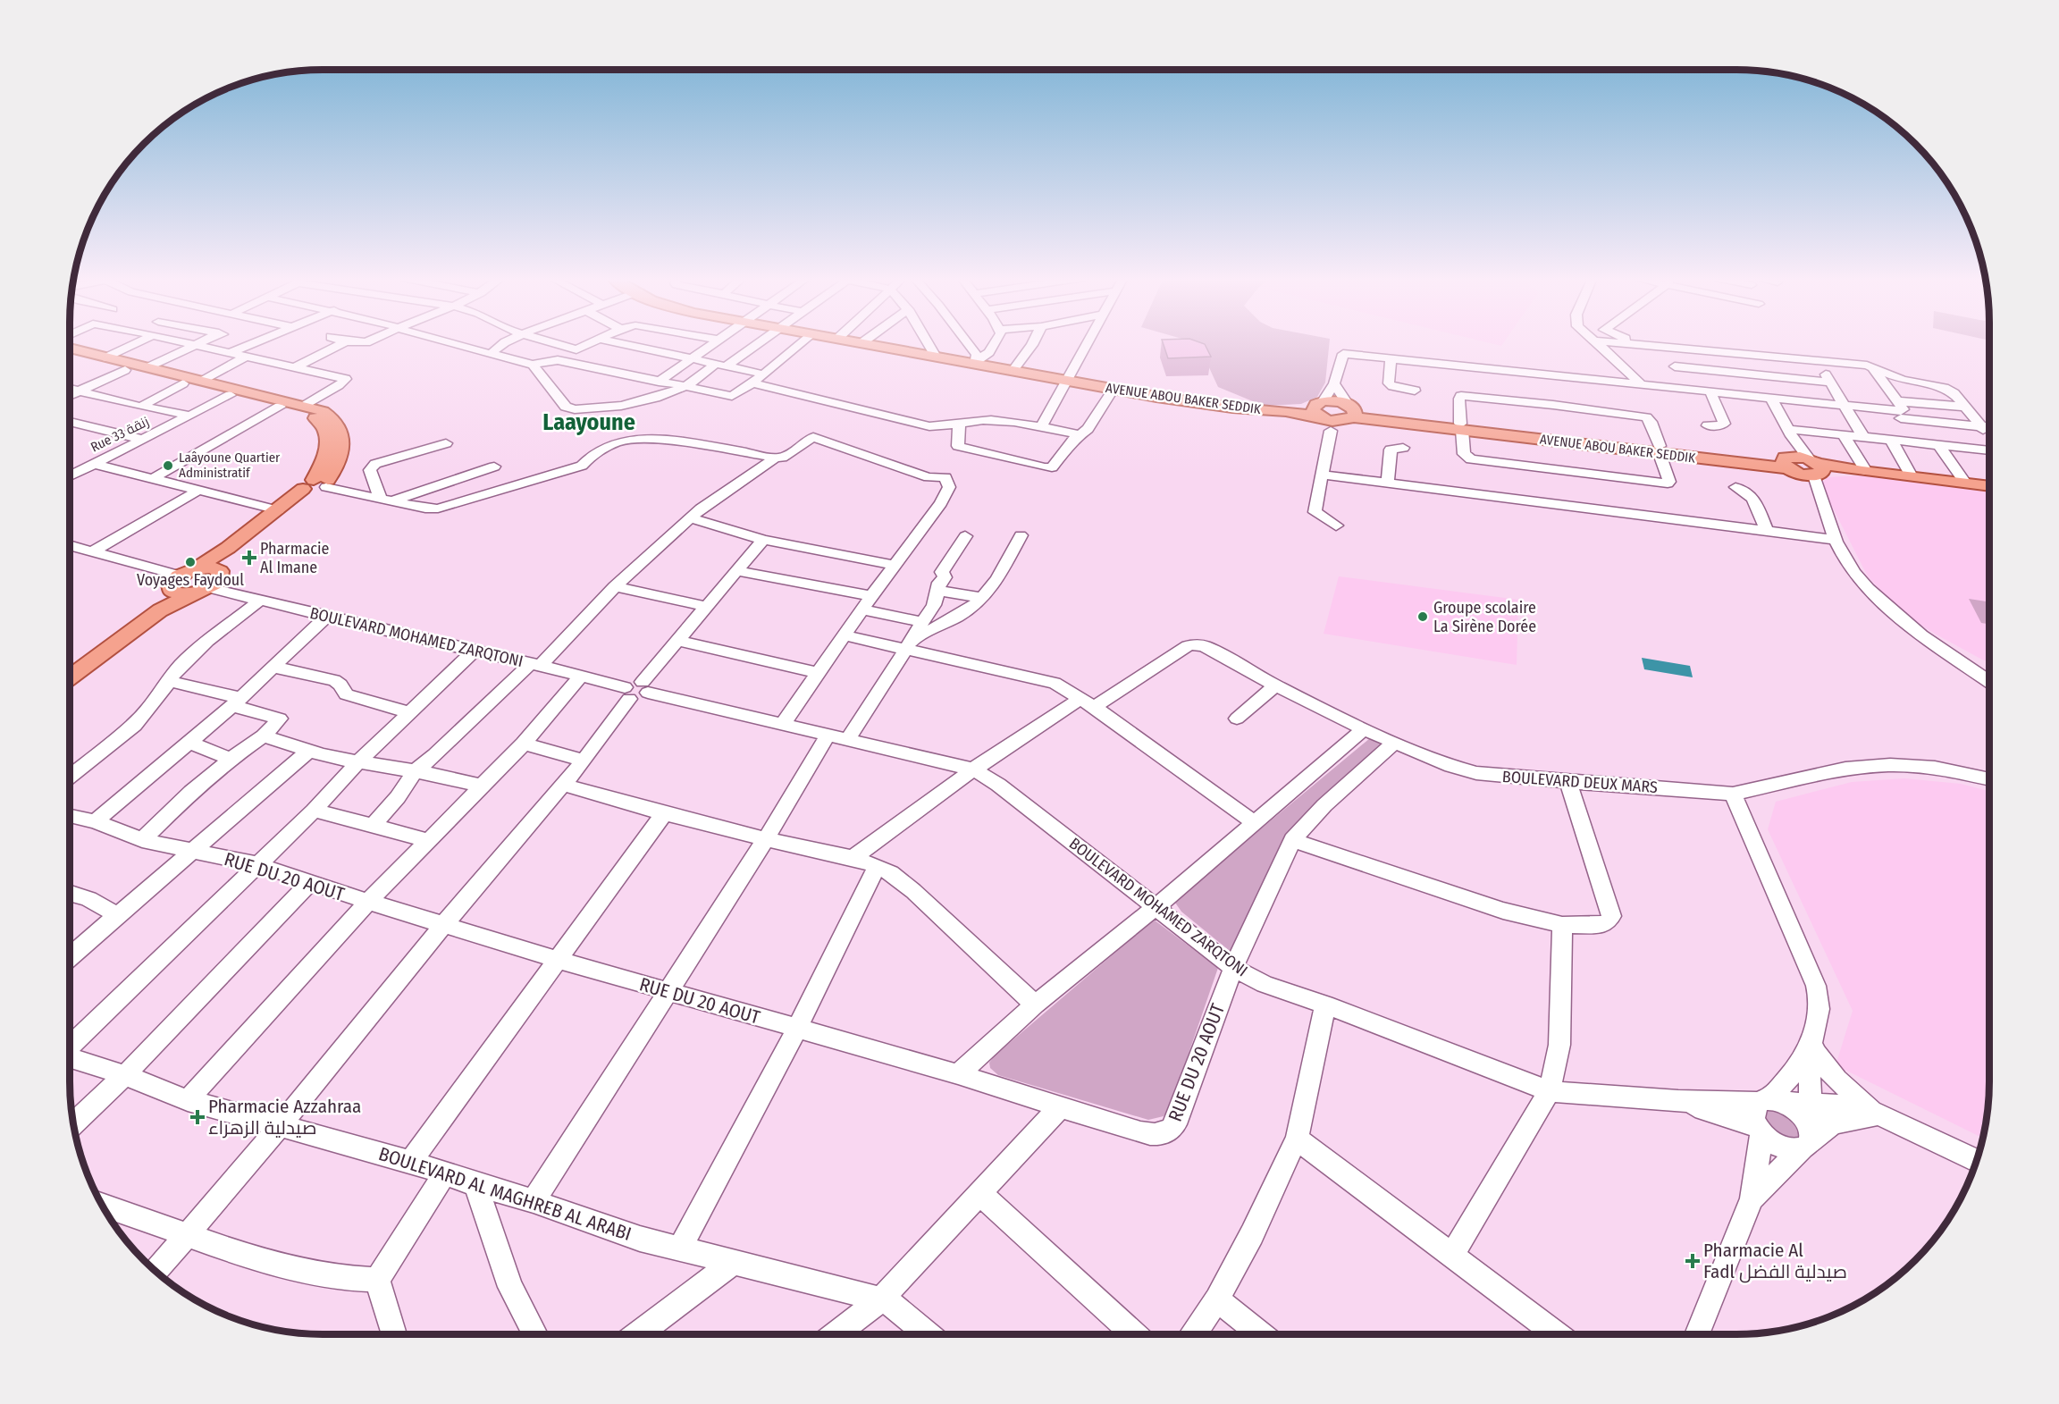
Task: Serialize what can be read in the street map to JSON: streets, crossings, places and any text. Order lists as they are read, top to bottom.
{
  "streets": {
    "main road": ["AVENUE ABOU BAKER SEDDIK"],
    "street": [
      "Rue 33 زنقة",
      "BOULEVARD MOHAMED ZARQTONI",
      "BOULEVARD DEUX MARS",
      "RUE DU 20 AOUT",
      "BOULEVARD AL MAGHREB AL ARABI"
    ]
  },
  "crossings": [
    ["BOULEVARD MOHAMED ZARQTONI", "RUE DU 20 AOUT"],
    ["BOULEVARD DEUX MARS", "RUE DU 20 AOUT"]
  ],
  "districts": ["Laayoune"],
  "places": {
    "other": ["Laâyoune Quartier Administratif", "Voyages Faydoul", "Groupe scolaire La Sirène Dorée"],
    "health": ["Pharmacie Al Imane", "Pharmacie Azzahraa صيدلية الزهراء", "Pharmacie Al Fadl صيدلية الفضل"]
  }
}
